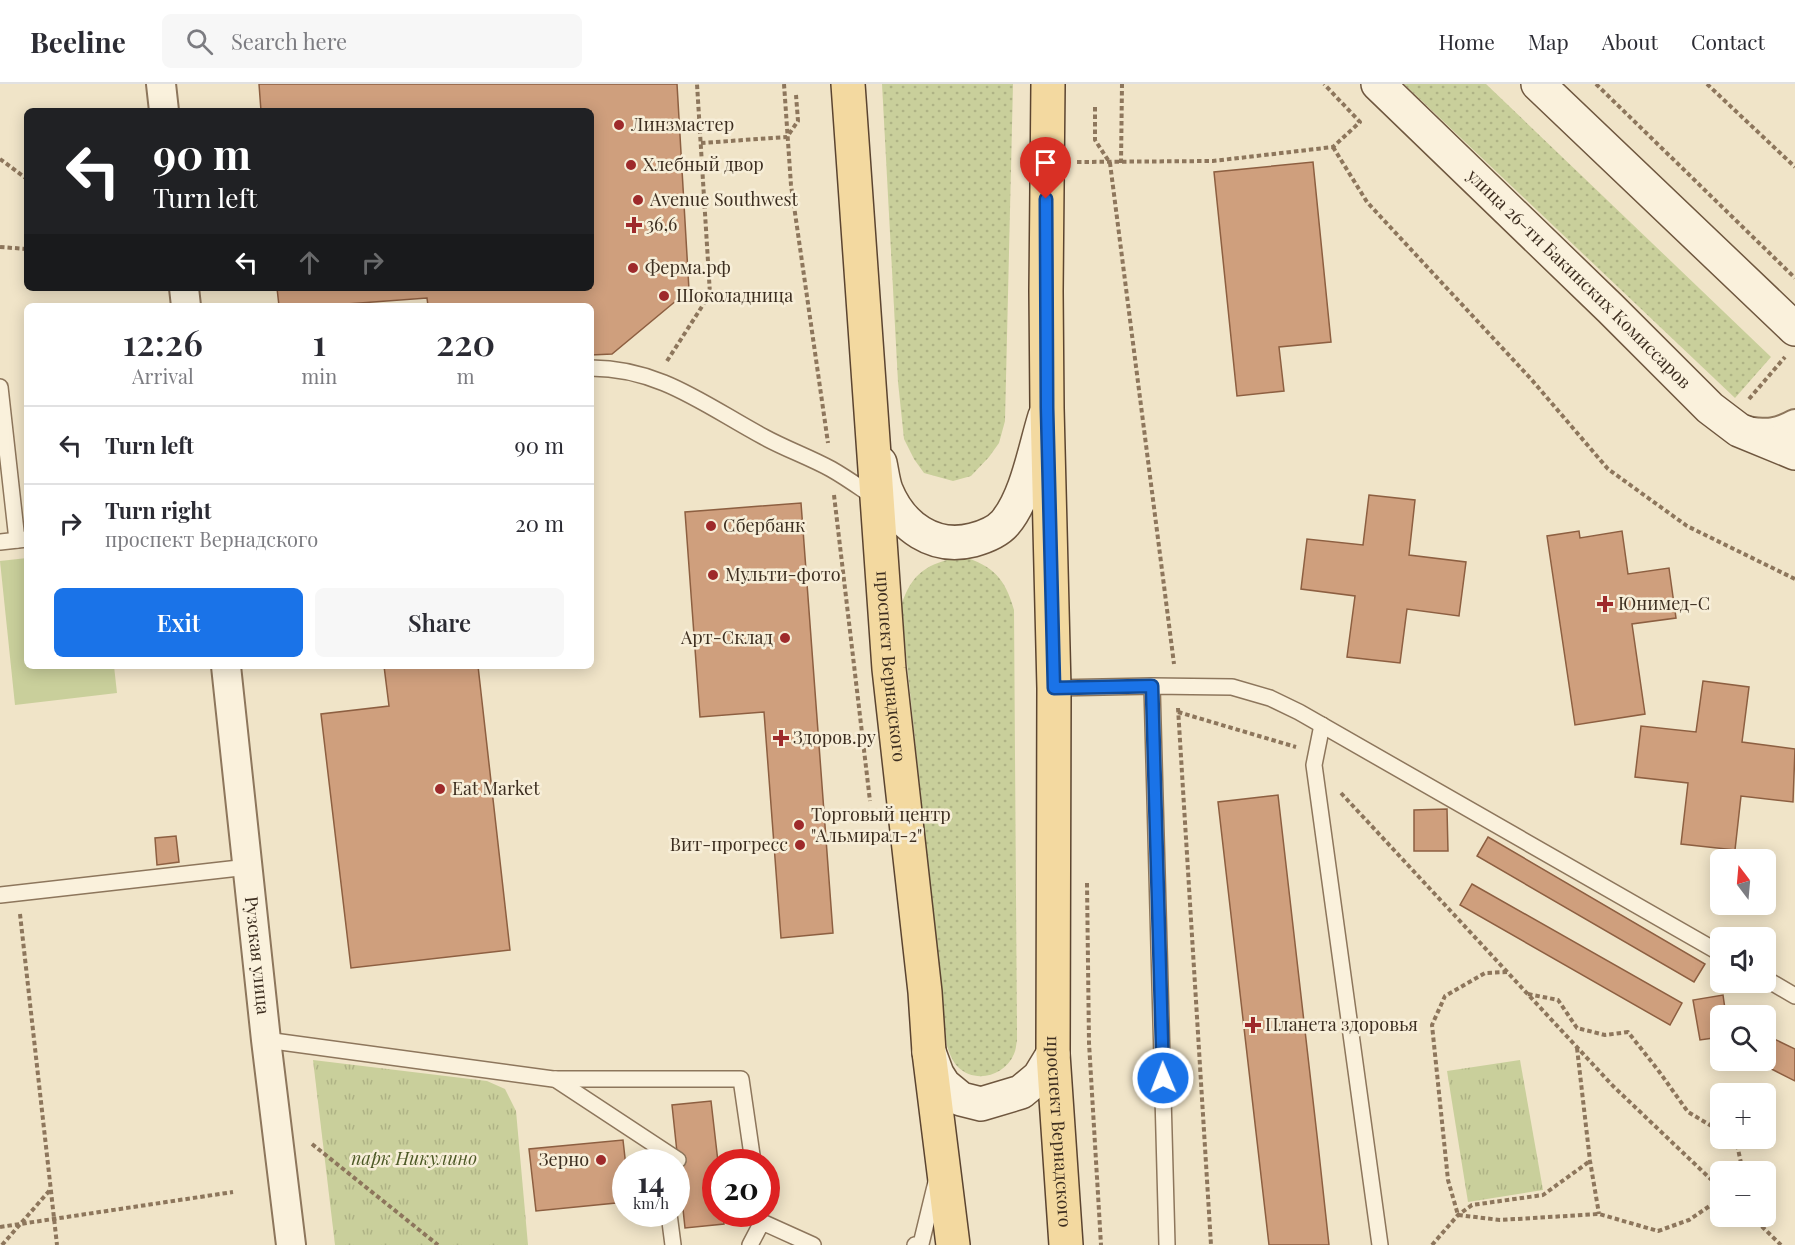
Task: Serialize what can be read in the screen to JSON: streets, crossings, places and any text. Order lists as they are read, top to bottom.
{
  "streets": {
    "main road": ["улица 26-ти Бакинских Комиссаров", "проспект Вернадского"],
    "street": ["Рузская улица"]
  },
  "parks": ["парк Никулино"],
  "places": {
    "other": [
      "Линзмастер",
      "Хлебный двор",
      "Avenue Southwest",
      "Ферма.рф",
      "Шоколадница",
      "Сбербанк",
      "Мульти-фото",
      "Арт-Склад",
      "Eat Market",
      "Торговый центр \"Альмирал-2\"",
      "Вит-прогресс",
      "Зерно"
    ],
    "health": [
      "36,6",
      "Юнимед-С",
      "Здоров.ру",
      "Планета здоровья"
    ]
  },
  "north": "top",
  "page": {
    "header": "Beeline",
    "search": "Search here",
    "nav": [
      "Home",
      "Map",
      "About",
      "Contact"
    ],
    "turn": ["90 m", "Turn left"],
    "eta": [
      "12:26",
      "Arrival",
      "1",
      "min",
      "220",
      "m"
    ],
    "list": [
      {
        "name": "Turn left",
        "value": "90 m"
      },
      {
        "name": "Turn right",
        "note": "проспект Вернадского",
        "value": "20 m"
      }
    ],
    "buttons": ["Exit", "Share"],
    "map_buttons": ["+", "−"],
    "speed": "14 km/h",
    "limit": "20"
  }
}
